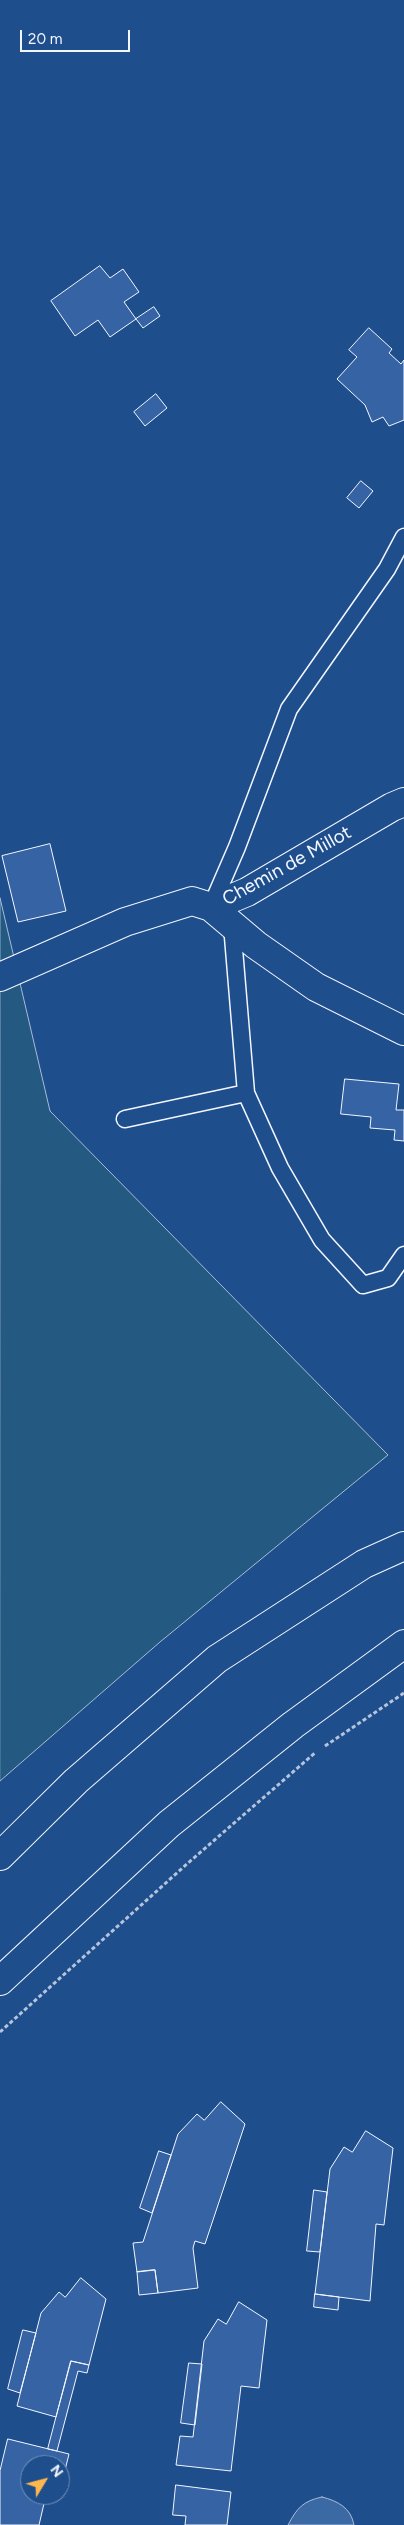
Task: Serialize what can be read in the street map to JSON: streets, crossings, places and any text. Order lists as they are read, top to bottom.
{
  "streets": {
    "main road": ["Chemin de Millot"]
  },
  "scale_bar": "20 m",
  "north": "top right"
}
